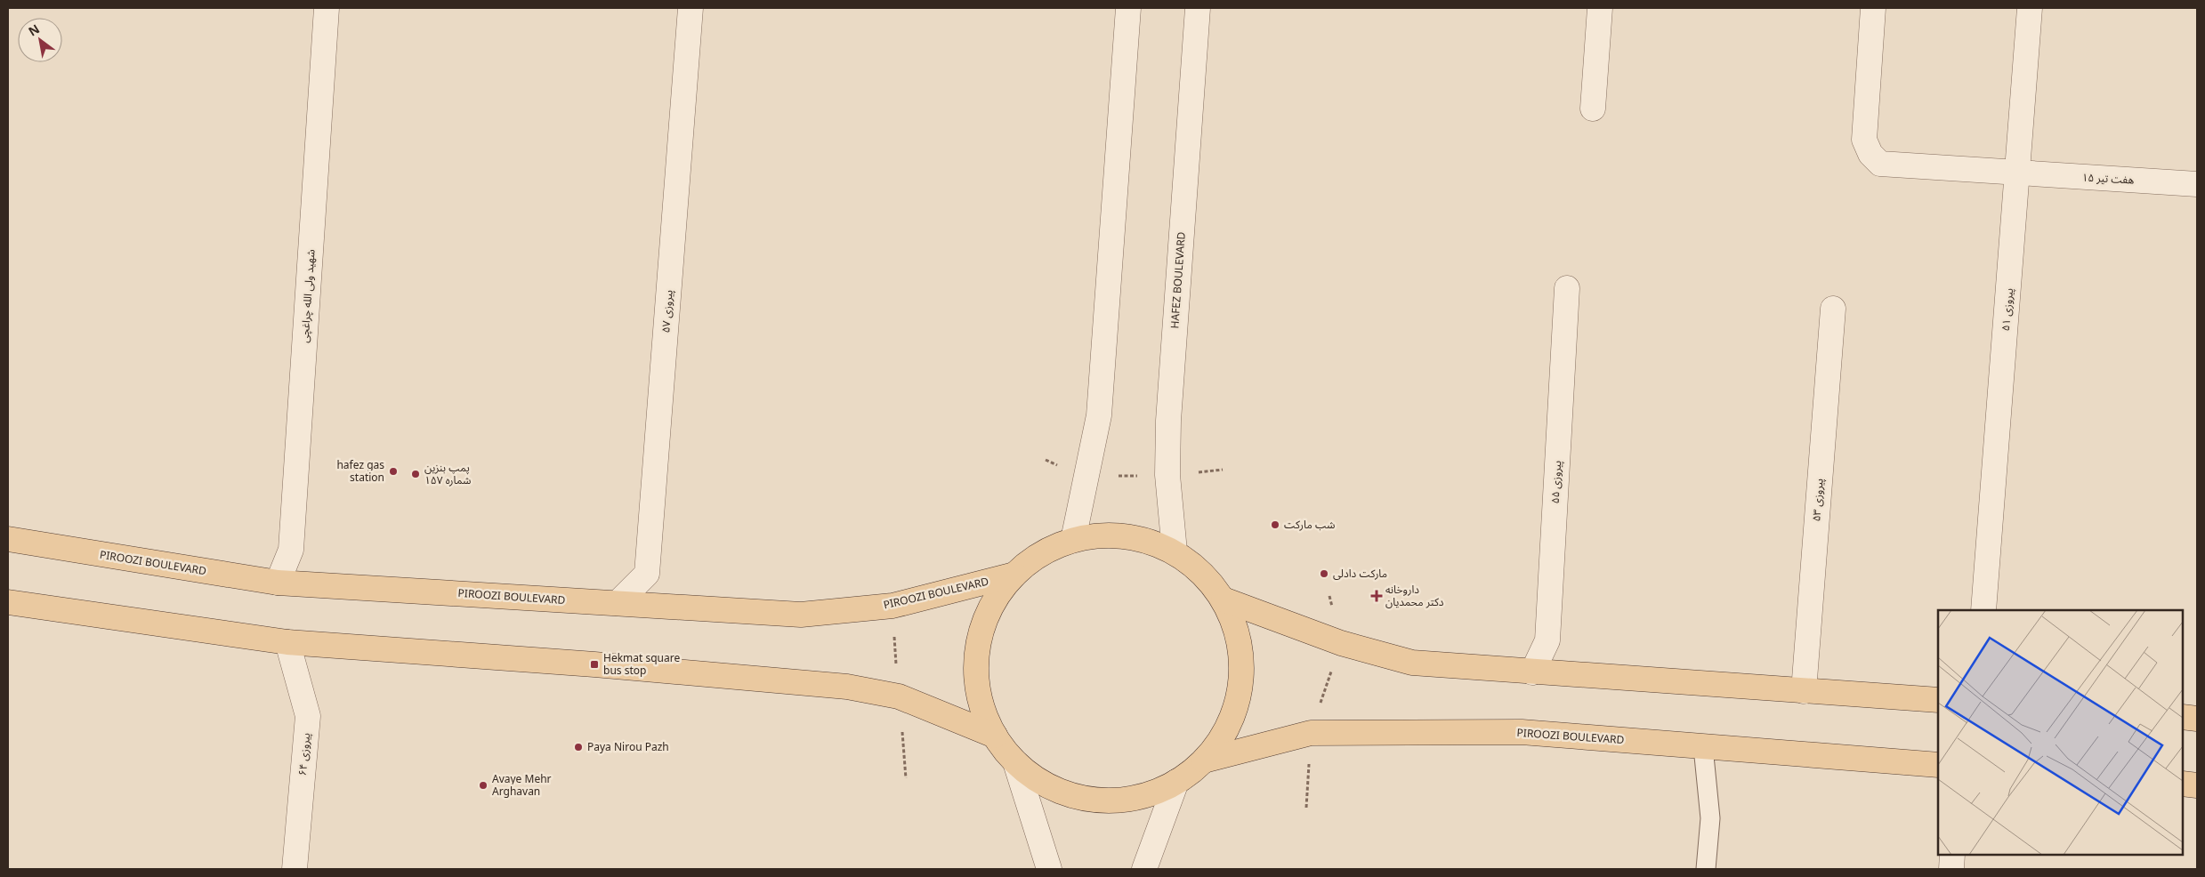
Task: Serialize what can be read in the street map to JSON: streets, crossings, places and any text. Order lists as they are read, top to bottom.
{
  "streets": {
    "main road": ["PIROOZI BOULEVARD"],
    "street": [
      "هفت تیر ۱۵",
      "HAFEZ BOULEVARD",
      "شهید ولی الله چراغچی",
      "پیروزی ۵۱",
      "پیروزی ۵۷",
      "پیروزی ۵۵",
      "پیروزی ۵۳",
      "پیروزی ۶۴"
    ]
  },
  "crossings": [
    ["هفت تیر ۱۵", "پیروزی ۵۱"],
    ["شهید ولی الله چراغچی", "PIROOZI BOULEVARD"],
    ["پیروزی ۵۷", "PIROOZI BOULEVARD"]
  ],
  "places": {
    "other": [
      "hafez gas station",
      "پمپ بنزین شماره ۱۵۷",
      "شب مارکت",
      "مارکت دادلی",
      "Paya Nirou Pazh",
      "Avaye Mehr Arghavan"
    ],
    "health": ["داروخانه دکتر محمدیان"],
    "transit": ["Hekmat square bus stop"]
  },
  "north": "top left"
}
